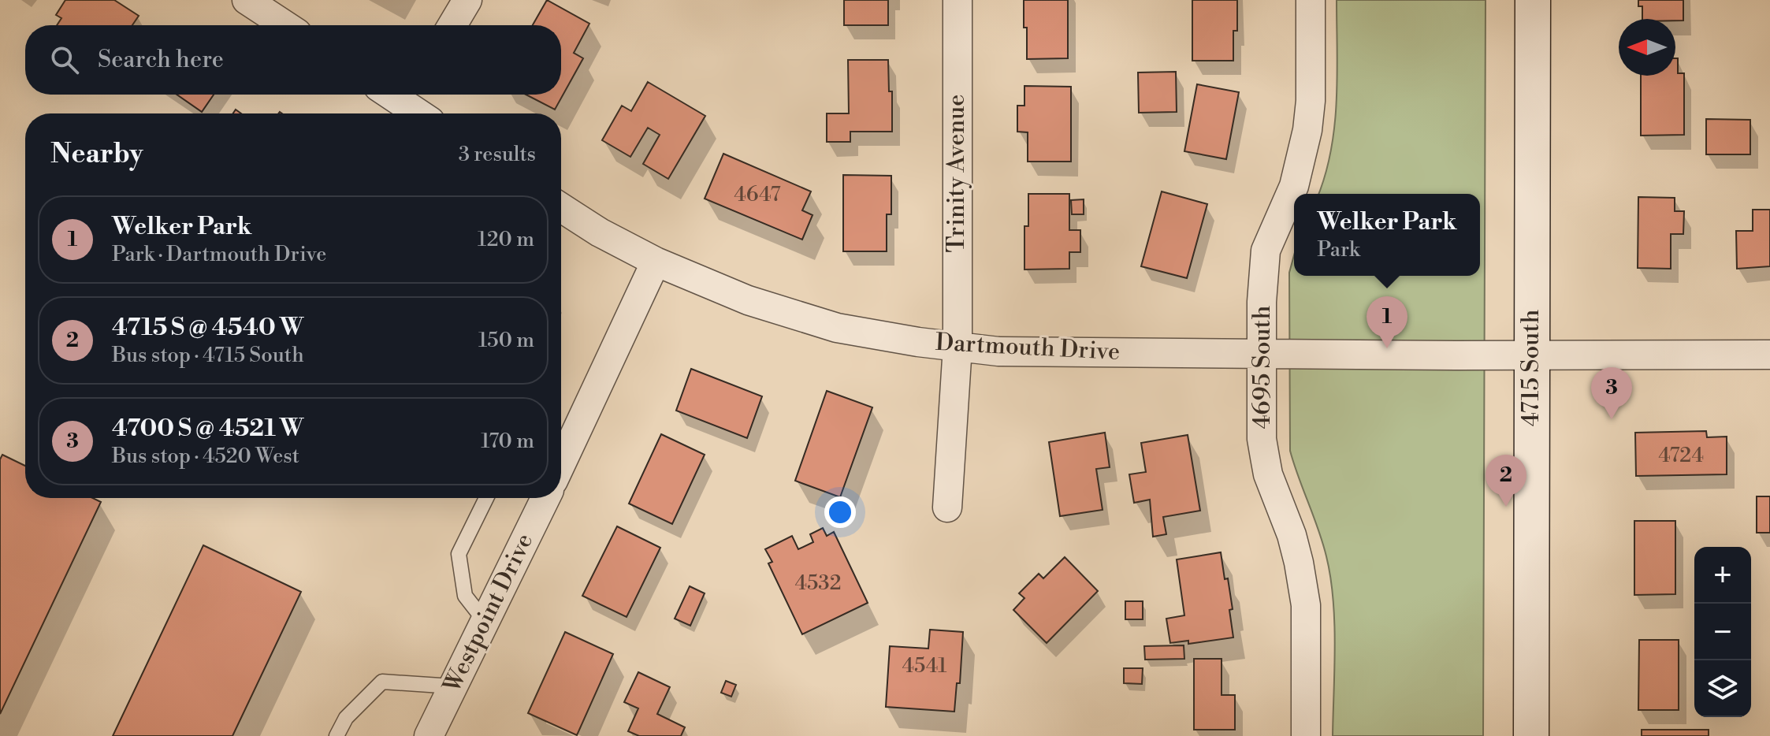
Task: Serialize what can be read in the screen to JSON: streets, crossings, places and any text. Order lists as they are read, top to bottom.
{
  "streets": {
    "main road": ["4715 South"],
    "street": [
      "Trinity Avenue",
      "Dartmouth Drive",
      "4695 South",
      "Westpoint Drive"
    ]
  },
  "crossings": [
    ["Trinity Avenue", "Dartmouth Drive"],
    ["Dartmouth Drive", "4695 South"],
    ["Dartmouth Drive", "4715 South"]
  ],
  "house_numbers": [
    "4647",
    "4724",
    "4532",
    "4541"
  ],
  "north": "left",
  "page": {
    "search": "Search here",
    "heading": ["Nearby", "3 results"],
    "popup": ["Welker Park", "Park"],
    "list": [
      {
        "mark": "1",
        "name": "Welker Park",
        "note": "Park · Dartmouth Drive",
        "value": "120 m"
      },
      {
        "mark": "2",
        "name": "4715 S @ 4540 W",
        "note": "Bus stop · 4715 South",
        "value": "150 m"
      },
      {
        "mark": "3",
        "name": "4700 S @ 4521 W",
        "note": "Bus stop · 4520 West",
        "value": "170 m"
      }
    ],
    "pins": ["1", "3", "2"],
    "map_buttons": ["+", "−"]
  }
}
